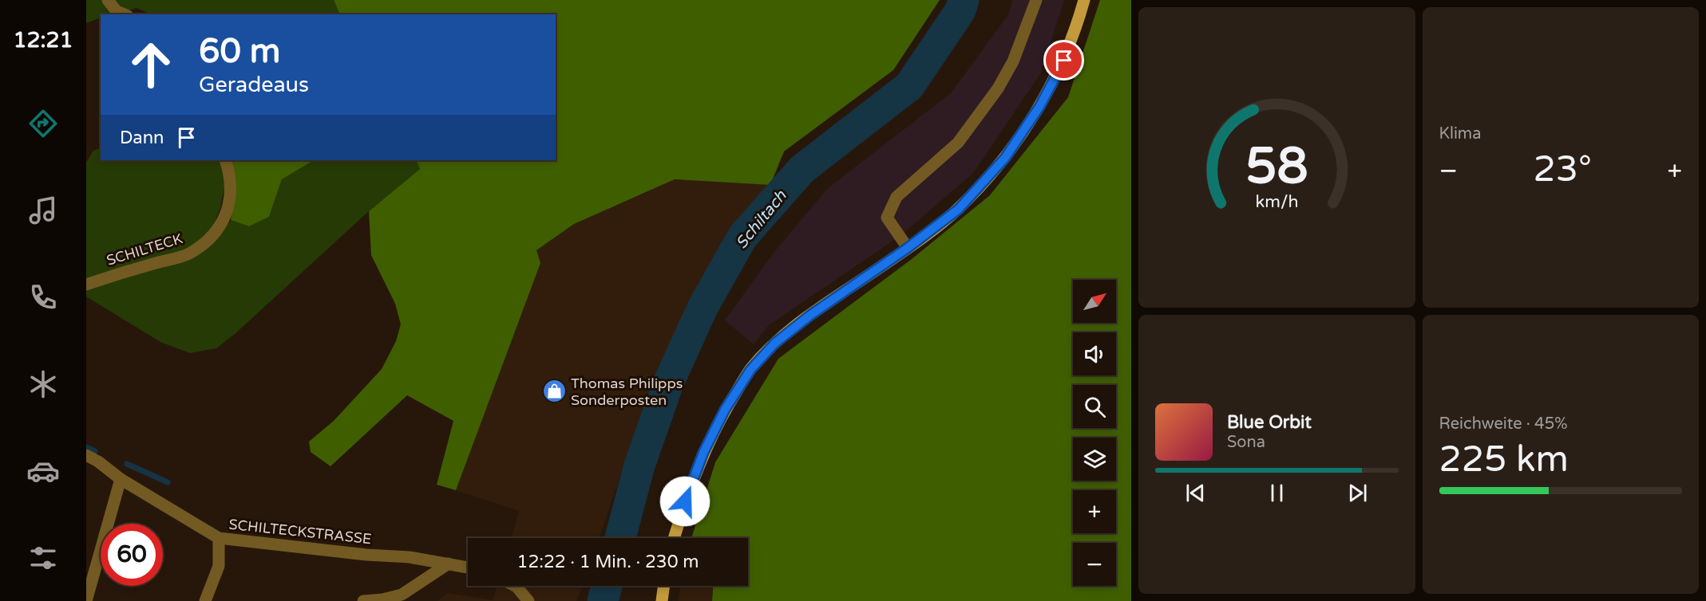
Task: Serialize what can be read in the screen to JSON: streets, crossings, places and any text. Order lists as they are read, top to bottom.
{
  "streets": {
    "street": ["SCHILTECK", "SCHILTECKSTRASSE"]
  },
  "water": ["Schiltach"],
  "places": {
    "shop": ["Thomas Philipps Sonderposten"]
  },
  "north": "top right",
  "page": {
    "tabs": "12:21",
    "tile": [
      "Klima",
      ["Reichweite · 45%", "225 km"]
    ],
    "turn": ["60 m", "Geradeaus"],
    "then": "Dann",
    "heat": ["−", "23°", "+"],
    "map_buttons": ["+", "−"],
    "song": ["Blue Orbit", "Sona"],
    "limit": "60",
    "trip": "12:22 · 1 Min. · 230 m",
    "gauge": ["58", "km/h"]
  }
}
